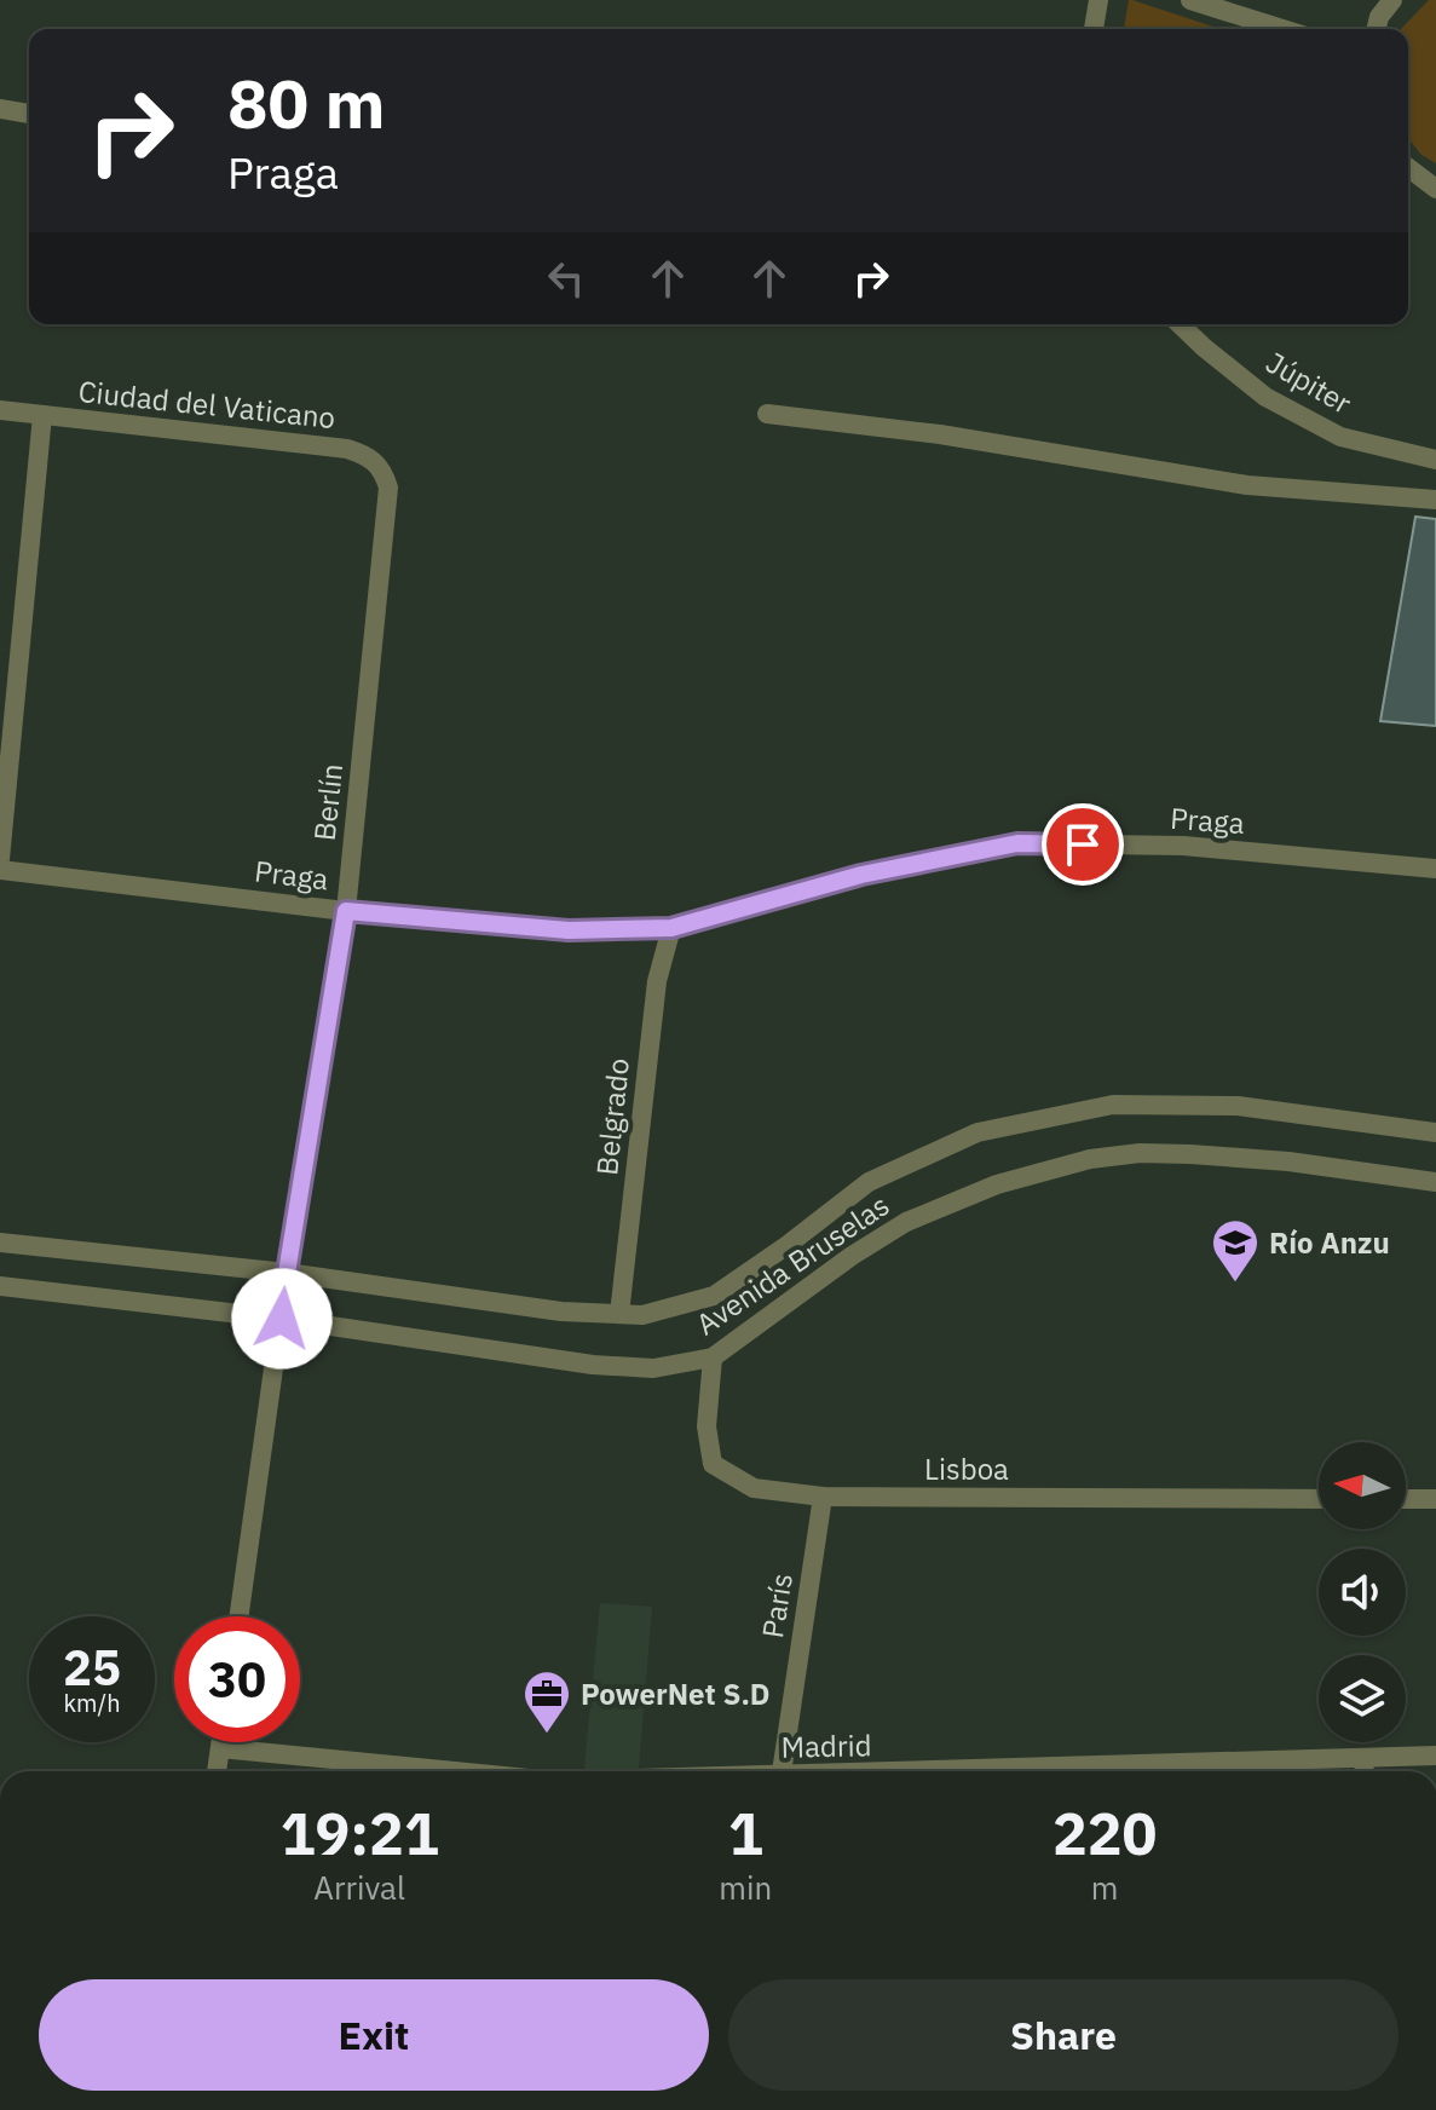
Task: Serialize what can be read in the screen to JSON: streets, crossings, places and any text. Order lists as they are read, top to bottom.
{
  "streets": {
    "street": [
      "Júpiter",
      "Ciudad del Vaticano",
      "Berlín",
      "Praga",
      "Belgrado",
      "Avenida Bruselas",
      "Lisboa",
      "París",
      "Madrid"
    ]
  },
  "crossings": [
    ["Ciudad del Vaticano", "Berlín"],
    ["Berlín", "Praga"],
    ["Berlín", "Avenida Bruselas"],
    ["Praga", "Belgrado"],
    ["Belgrado", "Avenida Bruselas"],
    ["Avenida Bruselas", "Lisboa"],
    ["Lisboa", "París"]
  ],
  "places": {
    "school or university": ["Río Anzu"],
    "office": ["PowerNet S.D"]
  },
  "north": "left",
  "page": {
    "turn": ["80 m", "Praga"],
    "speed": "25 km/h",
    "limit": "30",
    "eta": [
      "19:21",
      "Arrival",
      "1",
      "min",
      "220",
      "m"
    ],
    "buttons": ["Exit", "Share"]
  }
}
